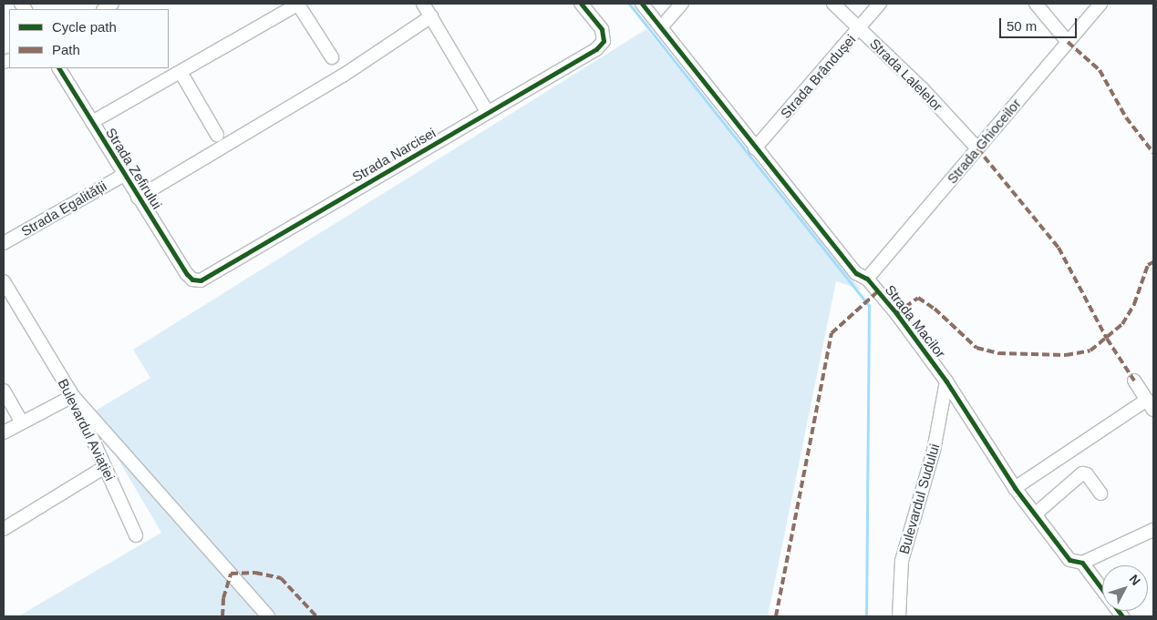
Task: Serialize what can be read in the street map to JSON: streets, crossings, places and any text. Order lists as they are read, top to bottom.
{
  "streets": {
    "street": [
      "Strada Lalelelor",
      "Strada Brândușei",
      "Strada Ghioceilor",
      "Strada Narcisei",
      "Strada Zefirului",
      "Strada Egalității",
      "Strada Macilor",
      "Bulevardul Aviației",
      "Bulevardul Sudului"
    ]
  },
  "crossings": [
    ["Strada Lalelelor", "Strada Brândușei"],
    ["Strada Lalelelor", "Strada Ghioceilor"],
    ["Strada Brândușei", "Strada Macilor"],
    ["Strada Ghioceilor", "Strada Macilor"],
    ["Strada Narcisei", "Strada Zefirului"],
    ["Strada Zefirului", "Strada Egalității"],
    ["Strada Macilor", "Bulevardul Sudului"]
  ],
  "legend": ["Cycle path", "Path"],
  "scale_bar": "50 m",
  "north": "top right"
}
